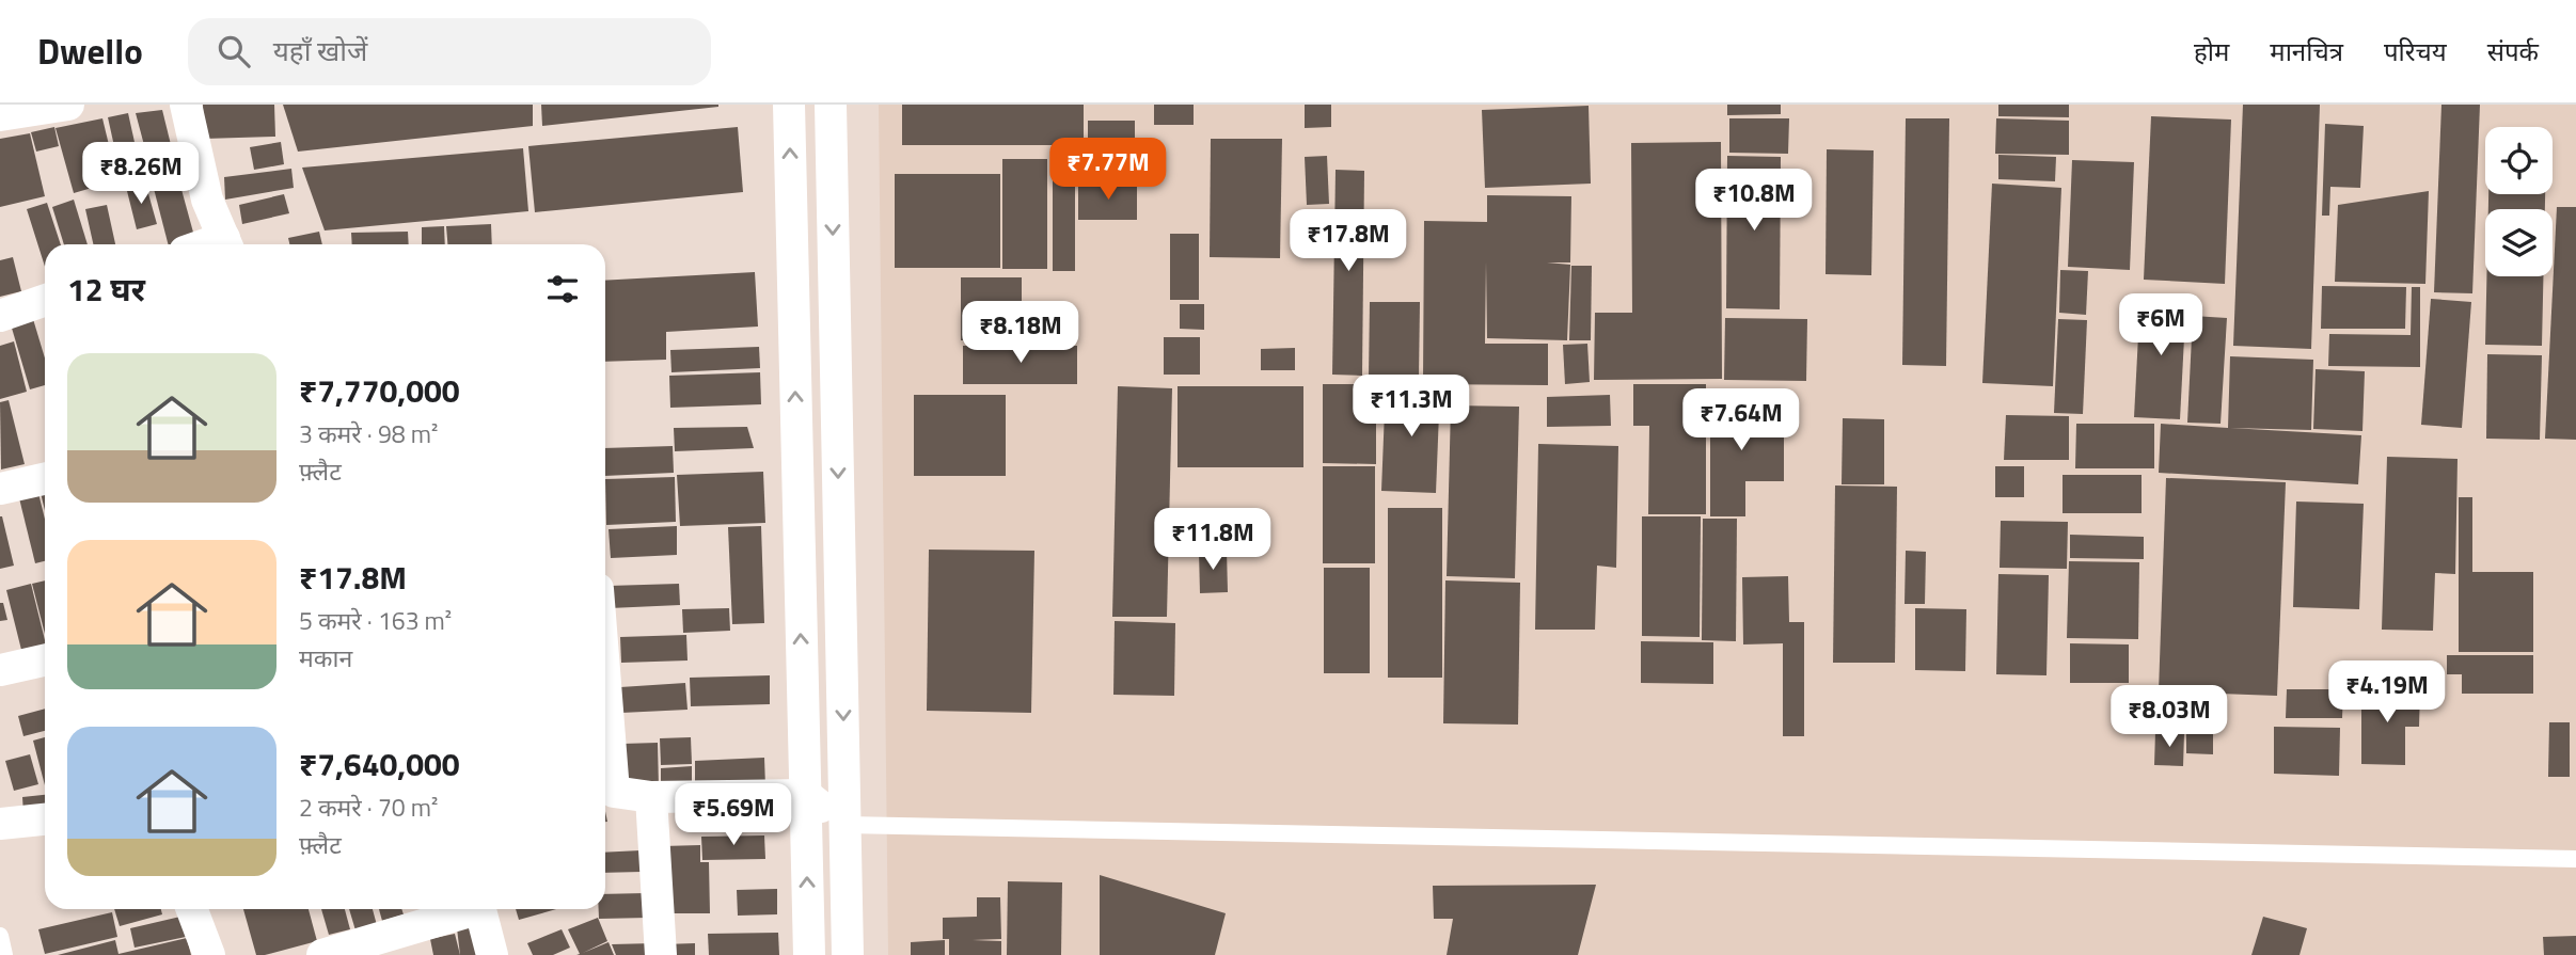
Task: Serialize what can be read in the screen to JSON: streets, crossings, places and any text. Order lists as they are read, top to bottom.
{
  "page": {
    "header": "Dwello",
    "search": "यहाँ खोजें",
    "nav": [
      "होम",
      "मानचित्र",
      "परिचय",
      "संपर्क"
    ],
    "price": [
      "₹7.77M",
      "₹8.26M",
      "₹10.8M",
      "₹17.8M",
      "₹6M",
      "₹8.18M",
      "₹11.3M",
      "₹7.64M",
      "₹11.8M",
      "₹4.19M",
      "₹8.03M",
      "₹5.69M"
    ],
    "heading": "12 घर",
    "list": [
      {
        "name": "₹7,770,000",
        "note": "3 कमरे · 98 m² · फ़्लैट"
      },
      {
        "name": "₹17.8M",
        "note": "5 कमरे · 163 m² · मकान"
      },
      {
        "name": "₹7,640,000",
        "note": "2 कमरे · 70 m² · फ़्लैट"
      }
    ]
  }
}
